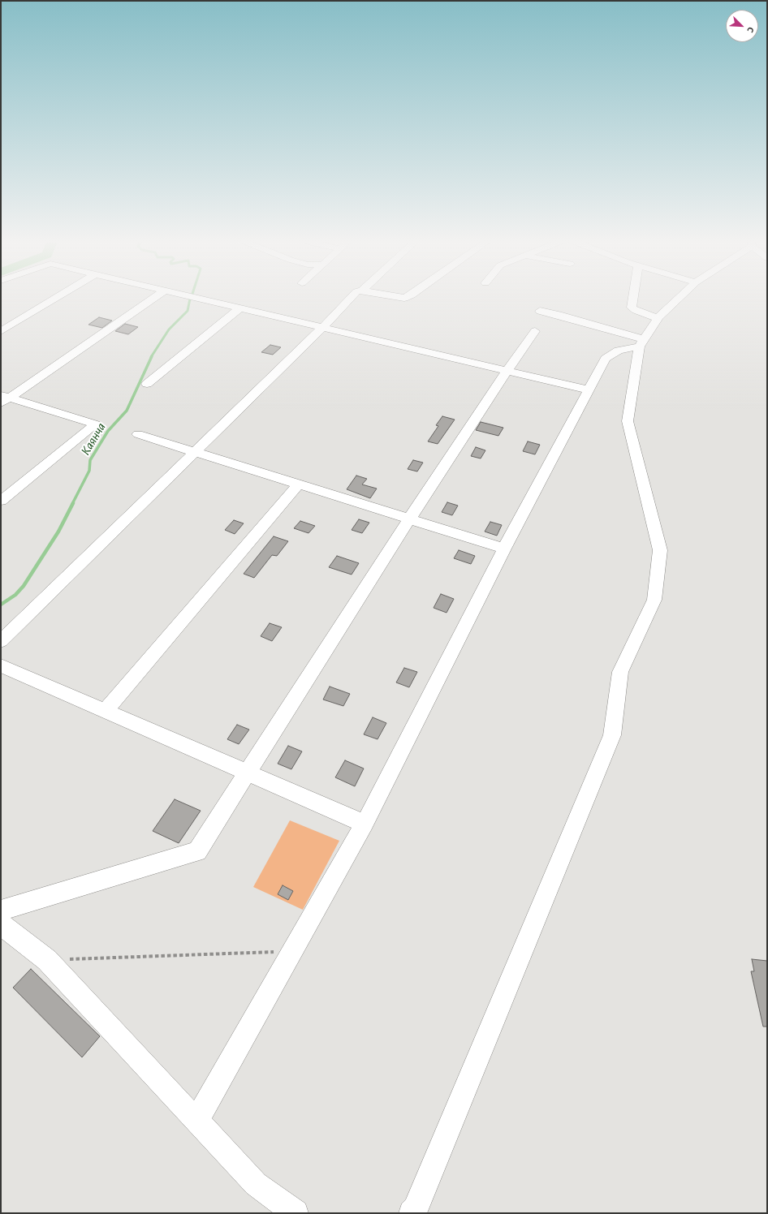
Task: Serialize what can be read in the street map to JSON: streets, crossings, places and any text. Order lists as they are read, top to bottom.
{
  "water": ["Каянча"],
  "north": "bottom right"
}
